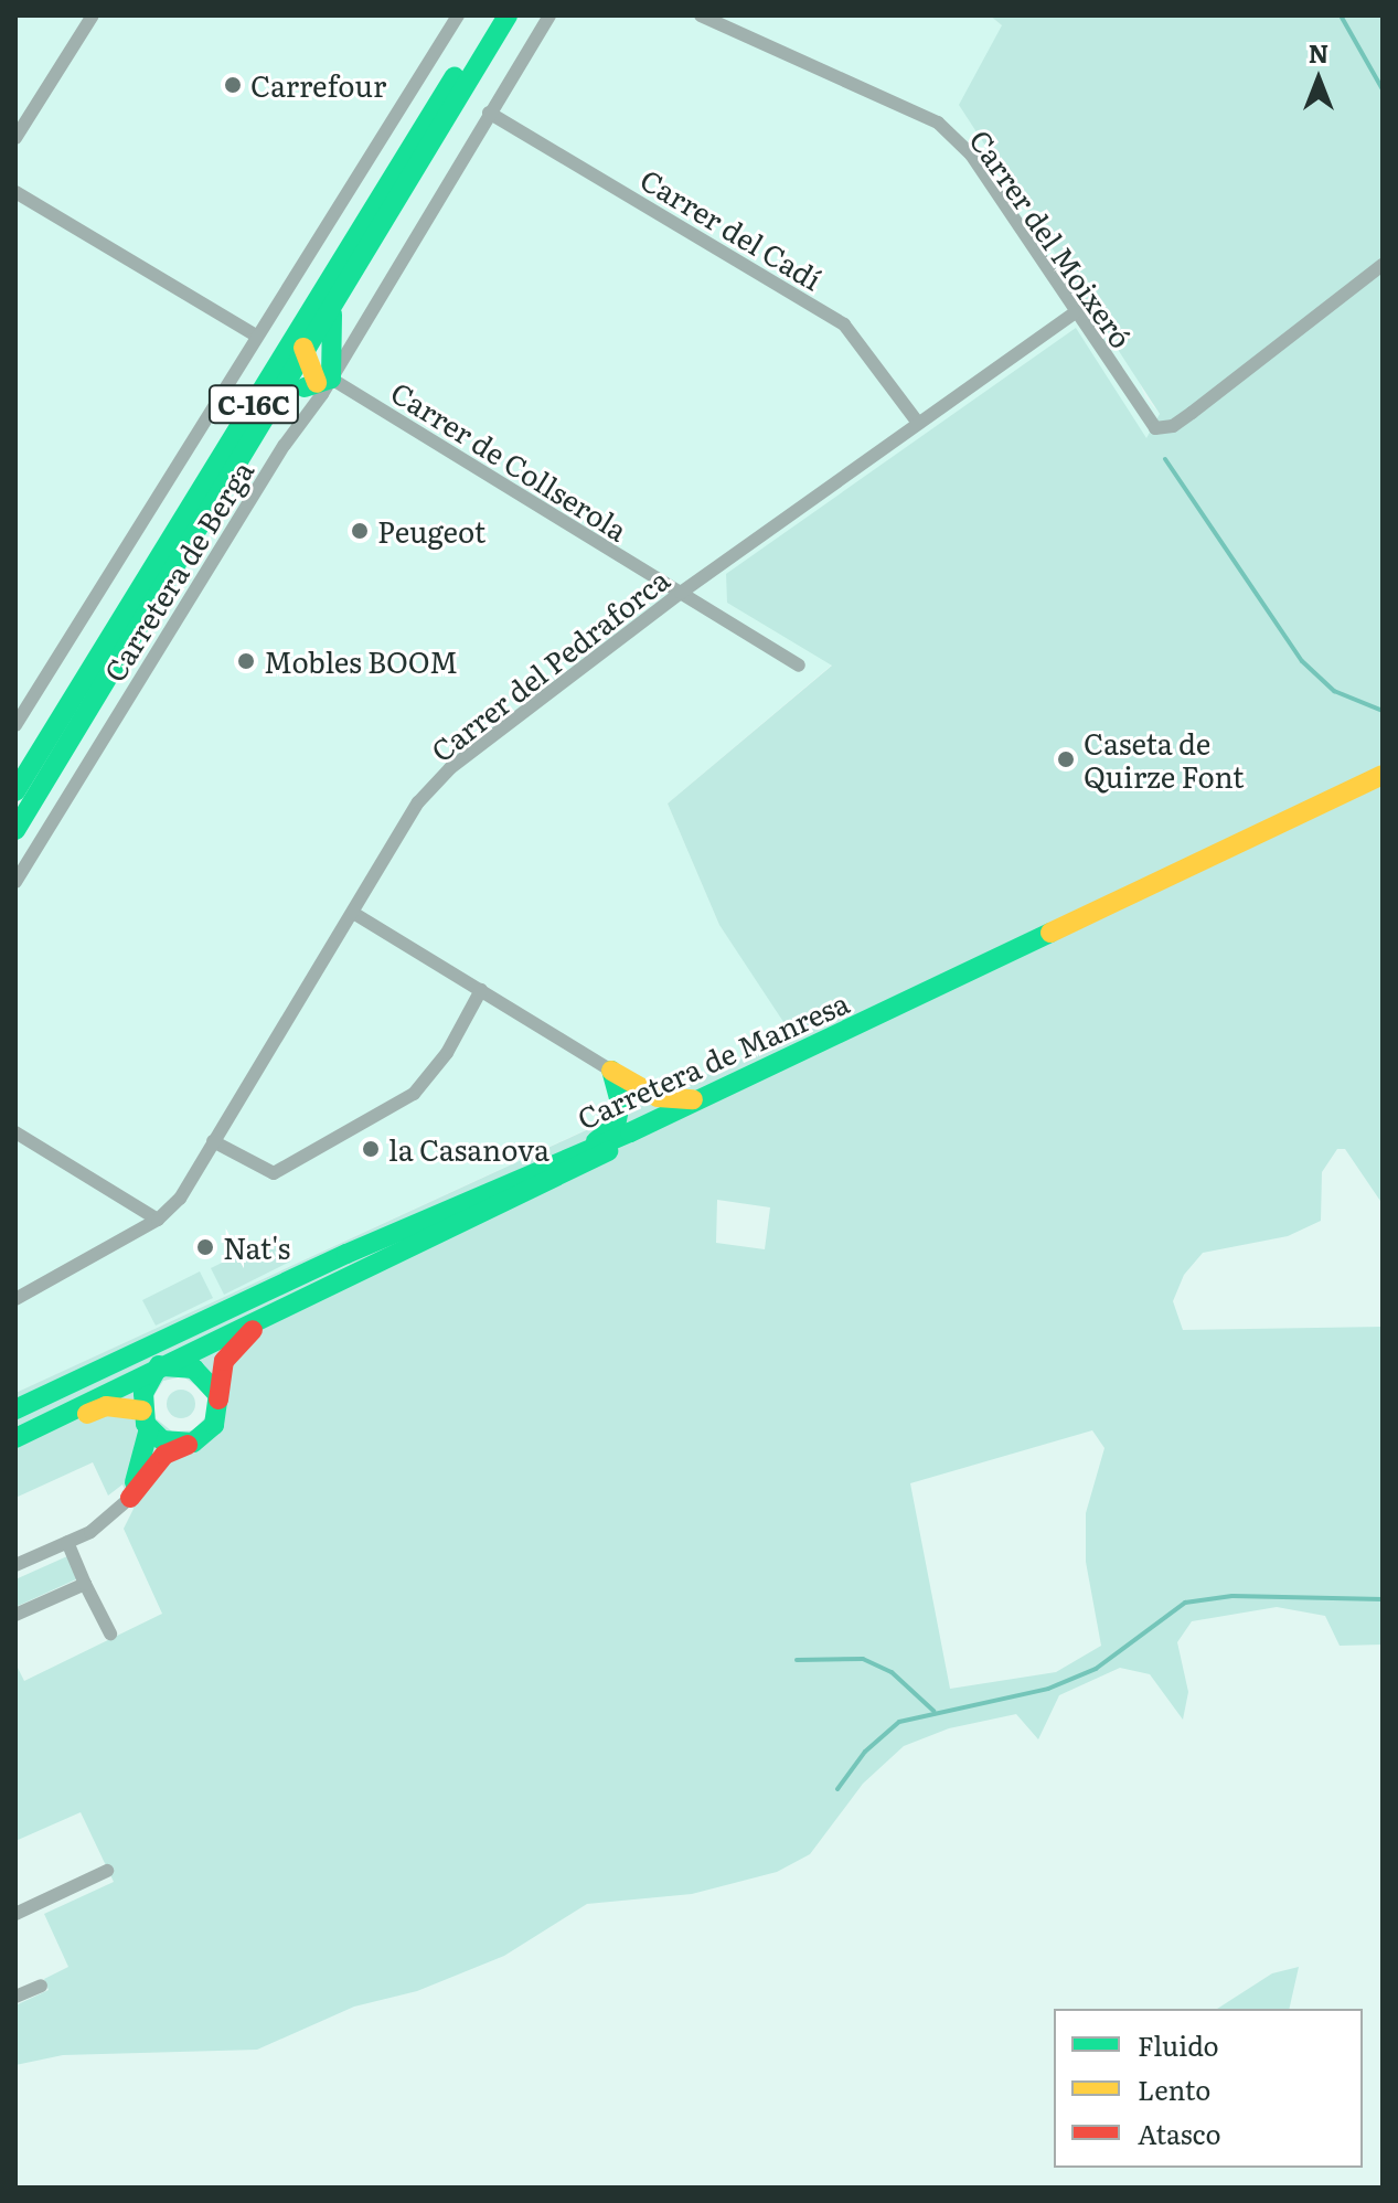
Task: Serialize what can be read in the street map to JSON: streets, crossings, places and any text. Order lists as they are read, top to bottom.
{
  "streets": {
    "main road": ["C-16C", "Carretera de Manresa"],
    "street": [
      "Carrer del Cadí",
      "Carrer del Moixeró",
      "Carrer de Collserola",
      "Carretera de Berga",
      "Carrer del Pedraforca"
    ]
  },
  "crossings": [
    ["Carrer del Cadí", "Carretera de Berga"],
    ["Carrer del Cadí", "Carrer del Pedraforca"],
    ["Carrer del Moixeró", "Carrer del Pedraforca"],
    ["Carrer de Collserola", "Carretera de Berga"],
    ["Carrer de Collserola", "Carrer del Pedraforca"]
  ],
  "places": [
    "Carrefour",
    "Peugeot",
    "Mobles BOOM",
    "Caseta de Quirze Font",
    "la Casanova",
    "Nat's"
  ],
  "legend": ["Fluido", "Lento", "Atasco"],
  "north": "top"
}
